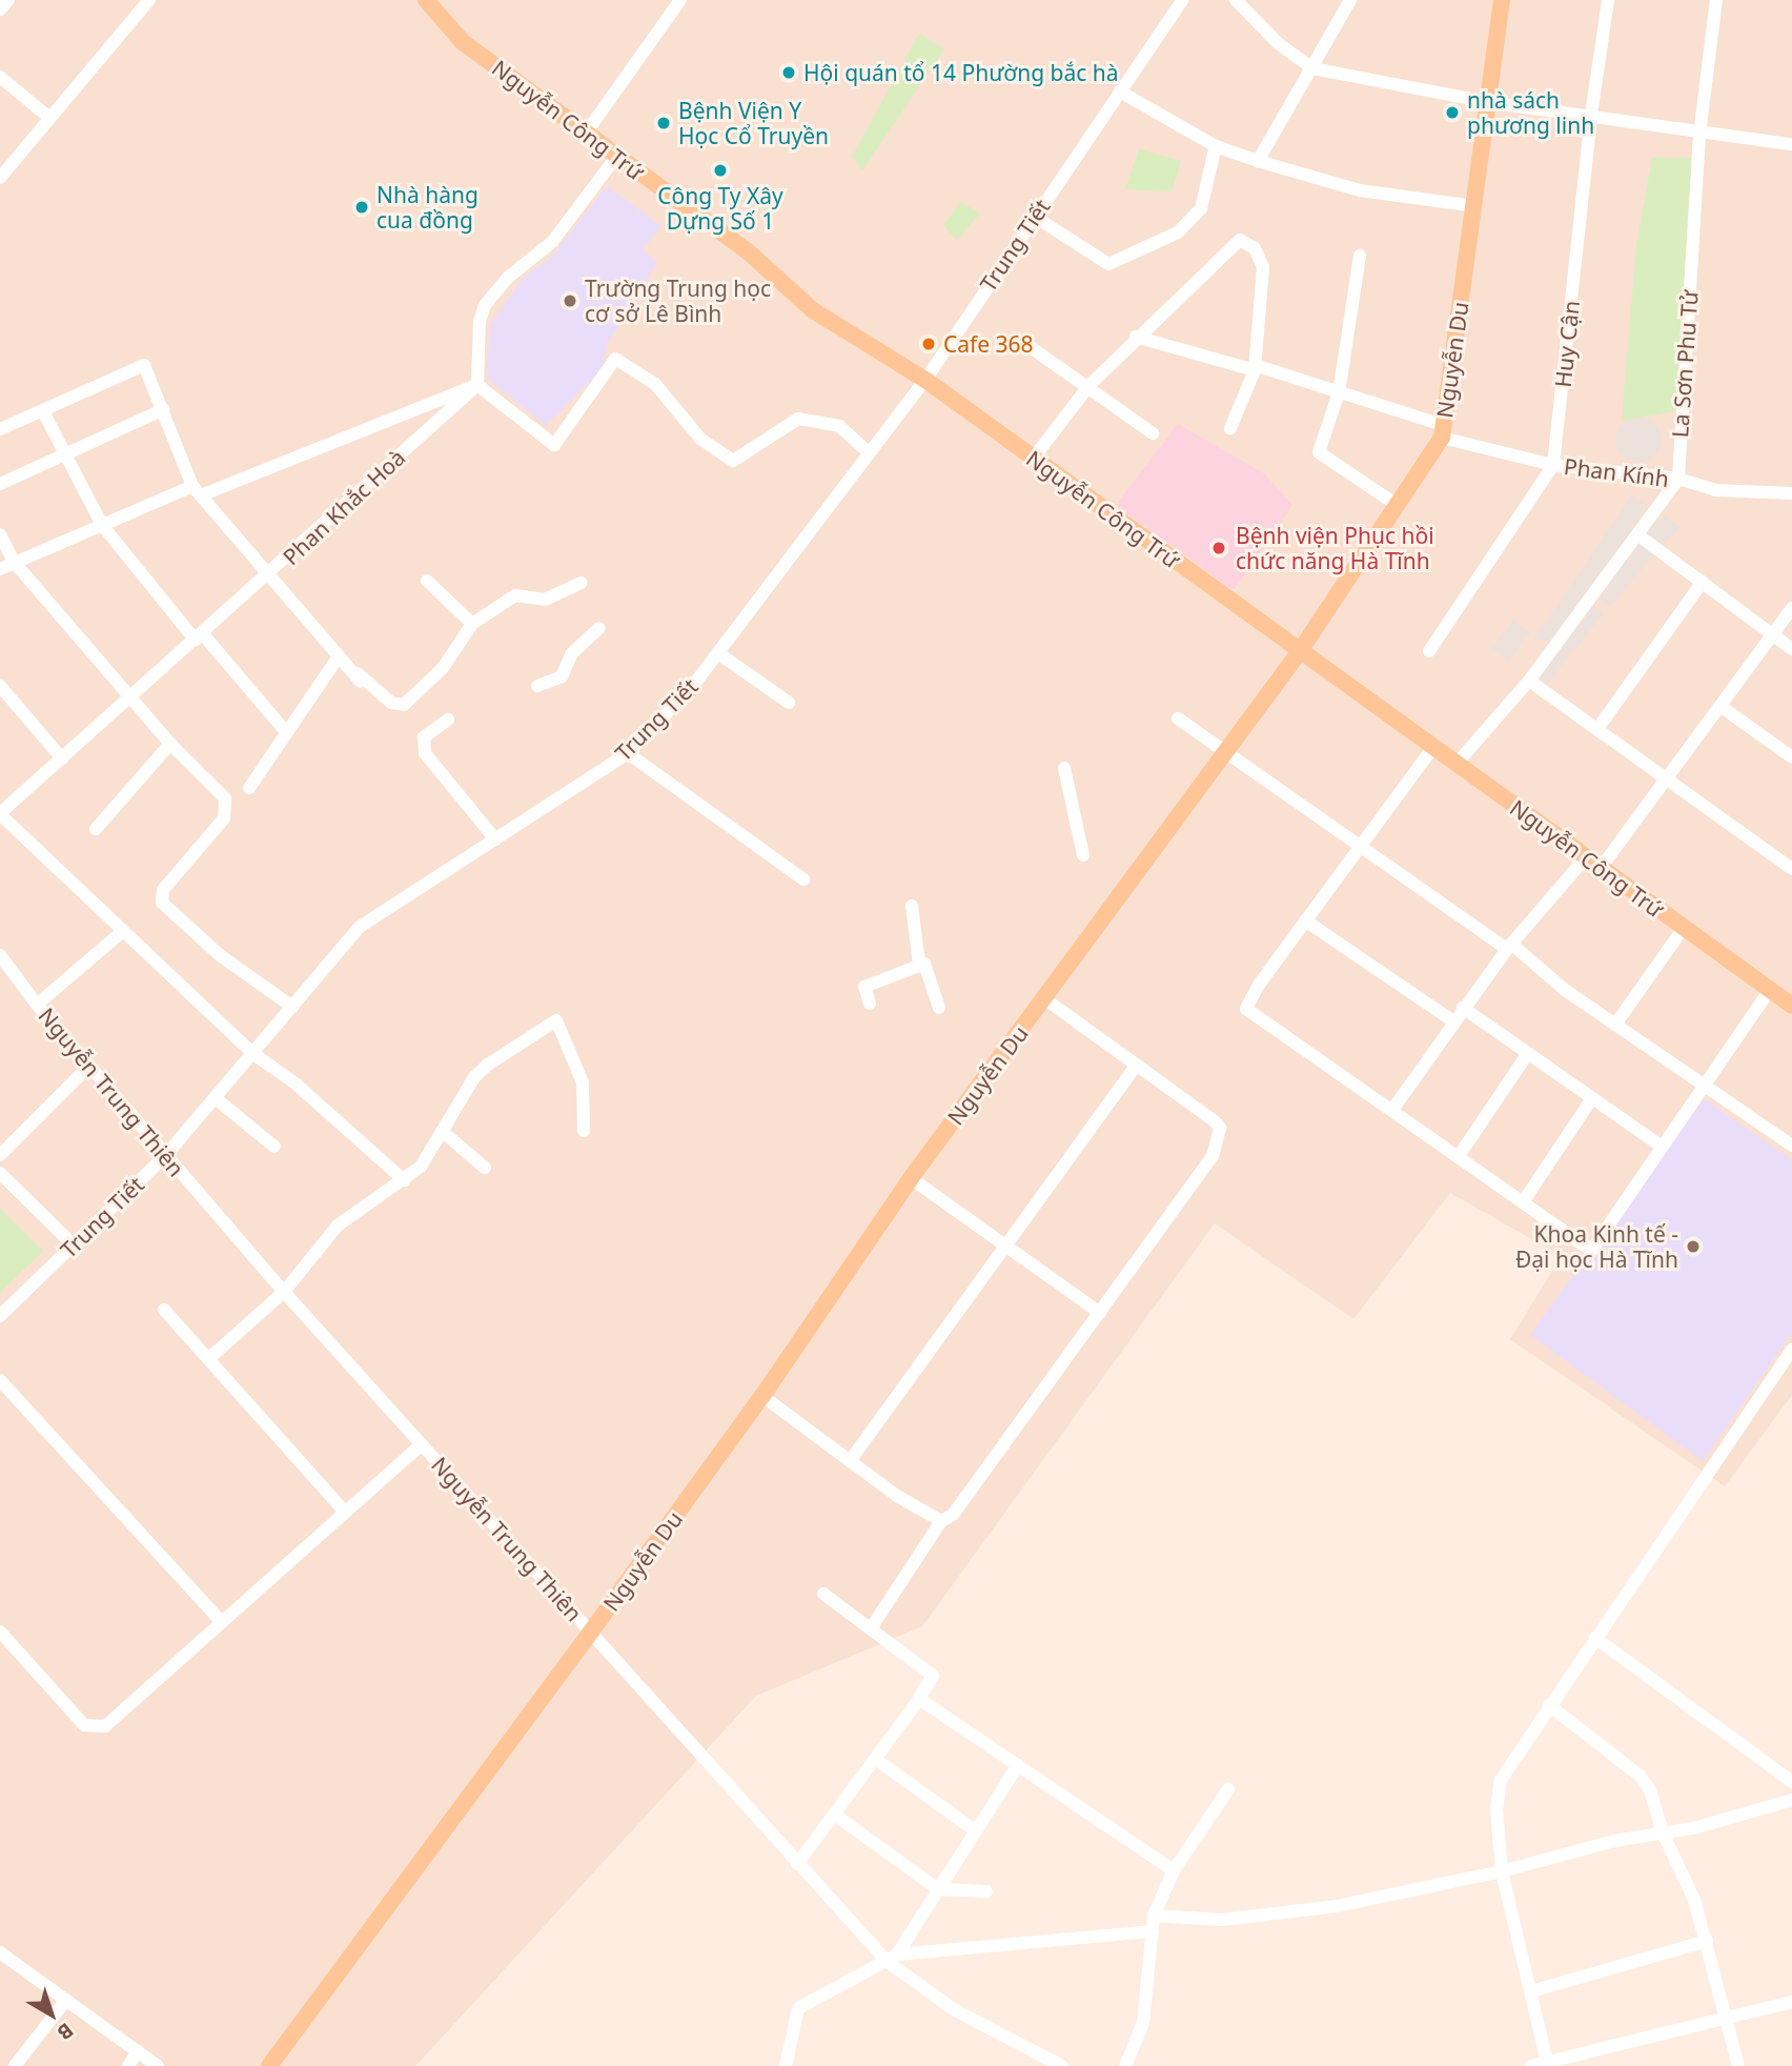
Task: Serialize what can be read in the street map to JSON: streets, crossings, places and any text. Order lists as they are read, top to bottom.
{
  "streets": {
    "main road": ["Nguyễn Công Trứ", "Nguyễn Du"],
    "street": [
      "Trung Tiết",
      "Huy Cận",
      "La Sơn Phu Tử",
      "Phan Kính",
      "Phan Khắc Hoà",
      "Nguyễn Trung Thiên"
    ]
  },
  "crossings": [
    ["Nguyễn Công Trứ", "Trung Tiết"],
    ["Nguyễn Công Trứ", "Nguyễn Du"],
    ["Trung Tiết", "Nguyễn Trung Thiên"],
    ["Huy Cận", "Phan Kính"],
    ["Nguyễn Du", "Phan Kính"],
    ["Nguyễn Du", "Nguyễn Trung Thiên"],
    ["La Sơn Phu Tử", "Phan Kính"]
  ],
  "places": [
    "Hội quán tổ 14 Phường bắc hà",
    "nhà sách phương linh",
    "Bệnh Viện Y Học Cổ Truyền",
    "Công Ty Xây Dựng Số 1",
    "Nhà hàng cua đồng",
    "Trường Trung học cơ sở Lê Bình",
    "Cafe 368",
    "Bệnh viện Phục hồi chức năng Hà Tĩnh",
    "Khoa Kinh tế - Đại học Hà Tĩnh"
  ],
  "north": "bottom right"
}
